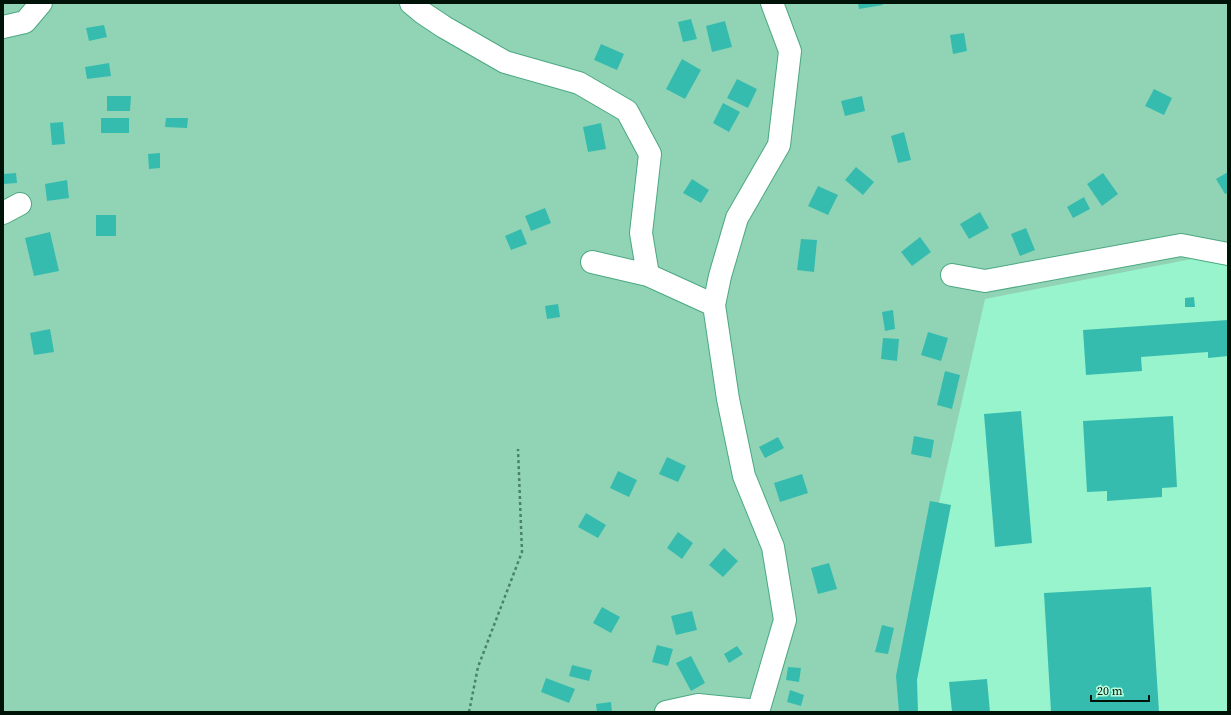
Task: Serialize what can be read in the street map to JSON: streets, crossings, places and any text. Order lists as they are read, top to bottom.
{
  "scale_bar": "20 m"
}
